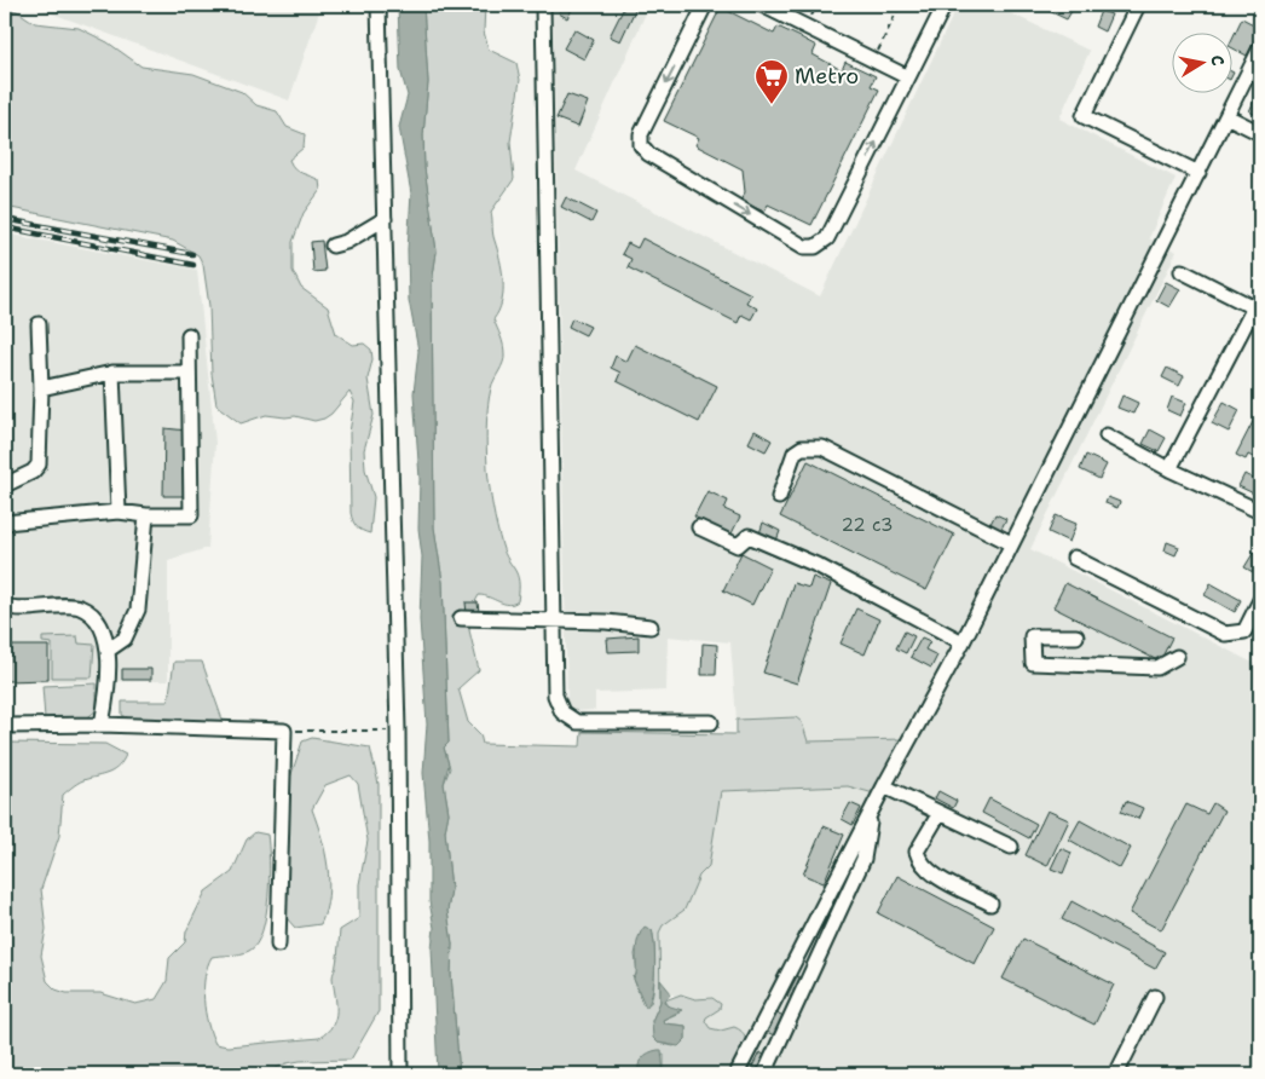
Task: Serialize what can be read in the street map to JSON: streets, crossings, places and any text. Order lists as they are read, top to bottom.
{
  "places": {
    "supermarket": ["Metro"]
  },
  "house_numbers": ["22 с3"],
  "north": "right"
}
